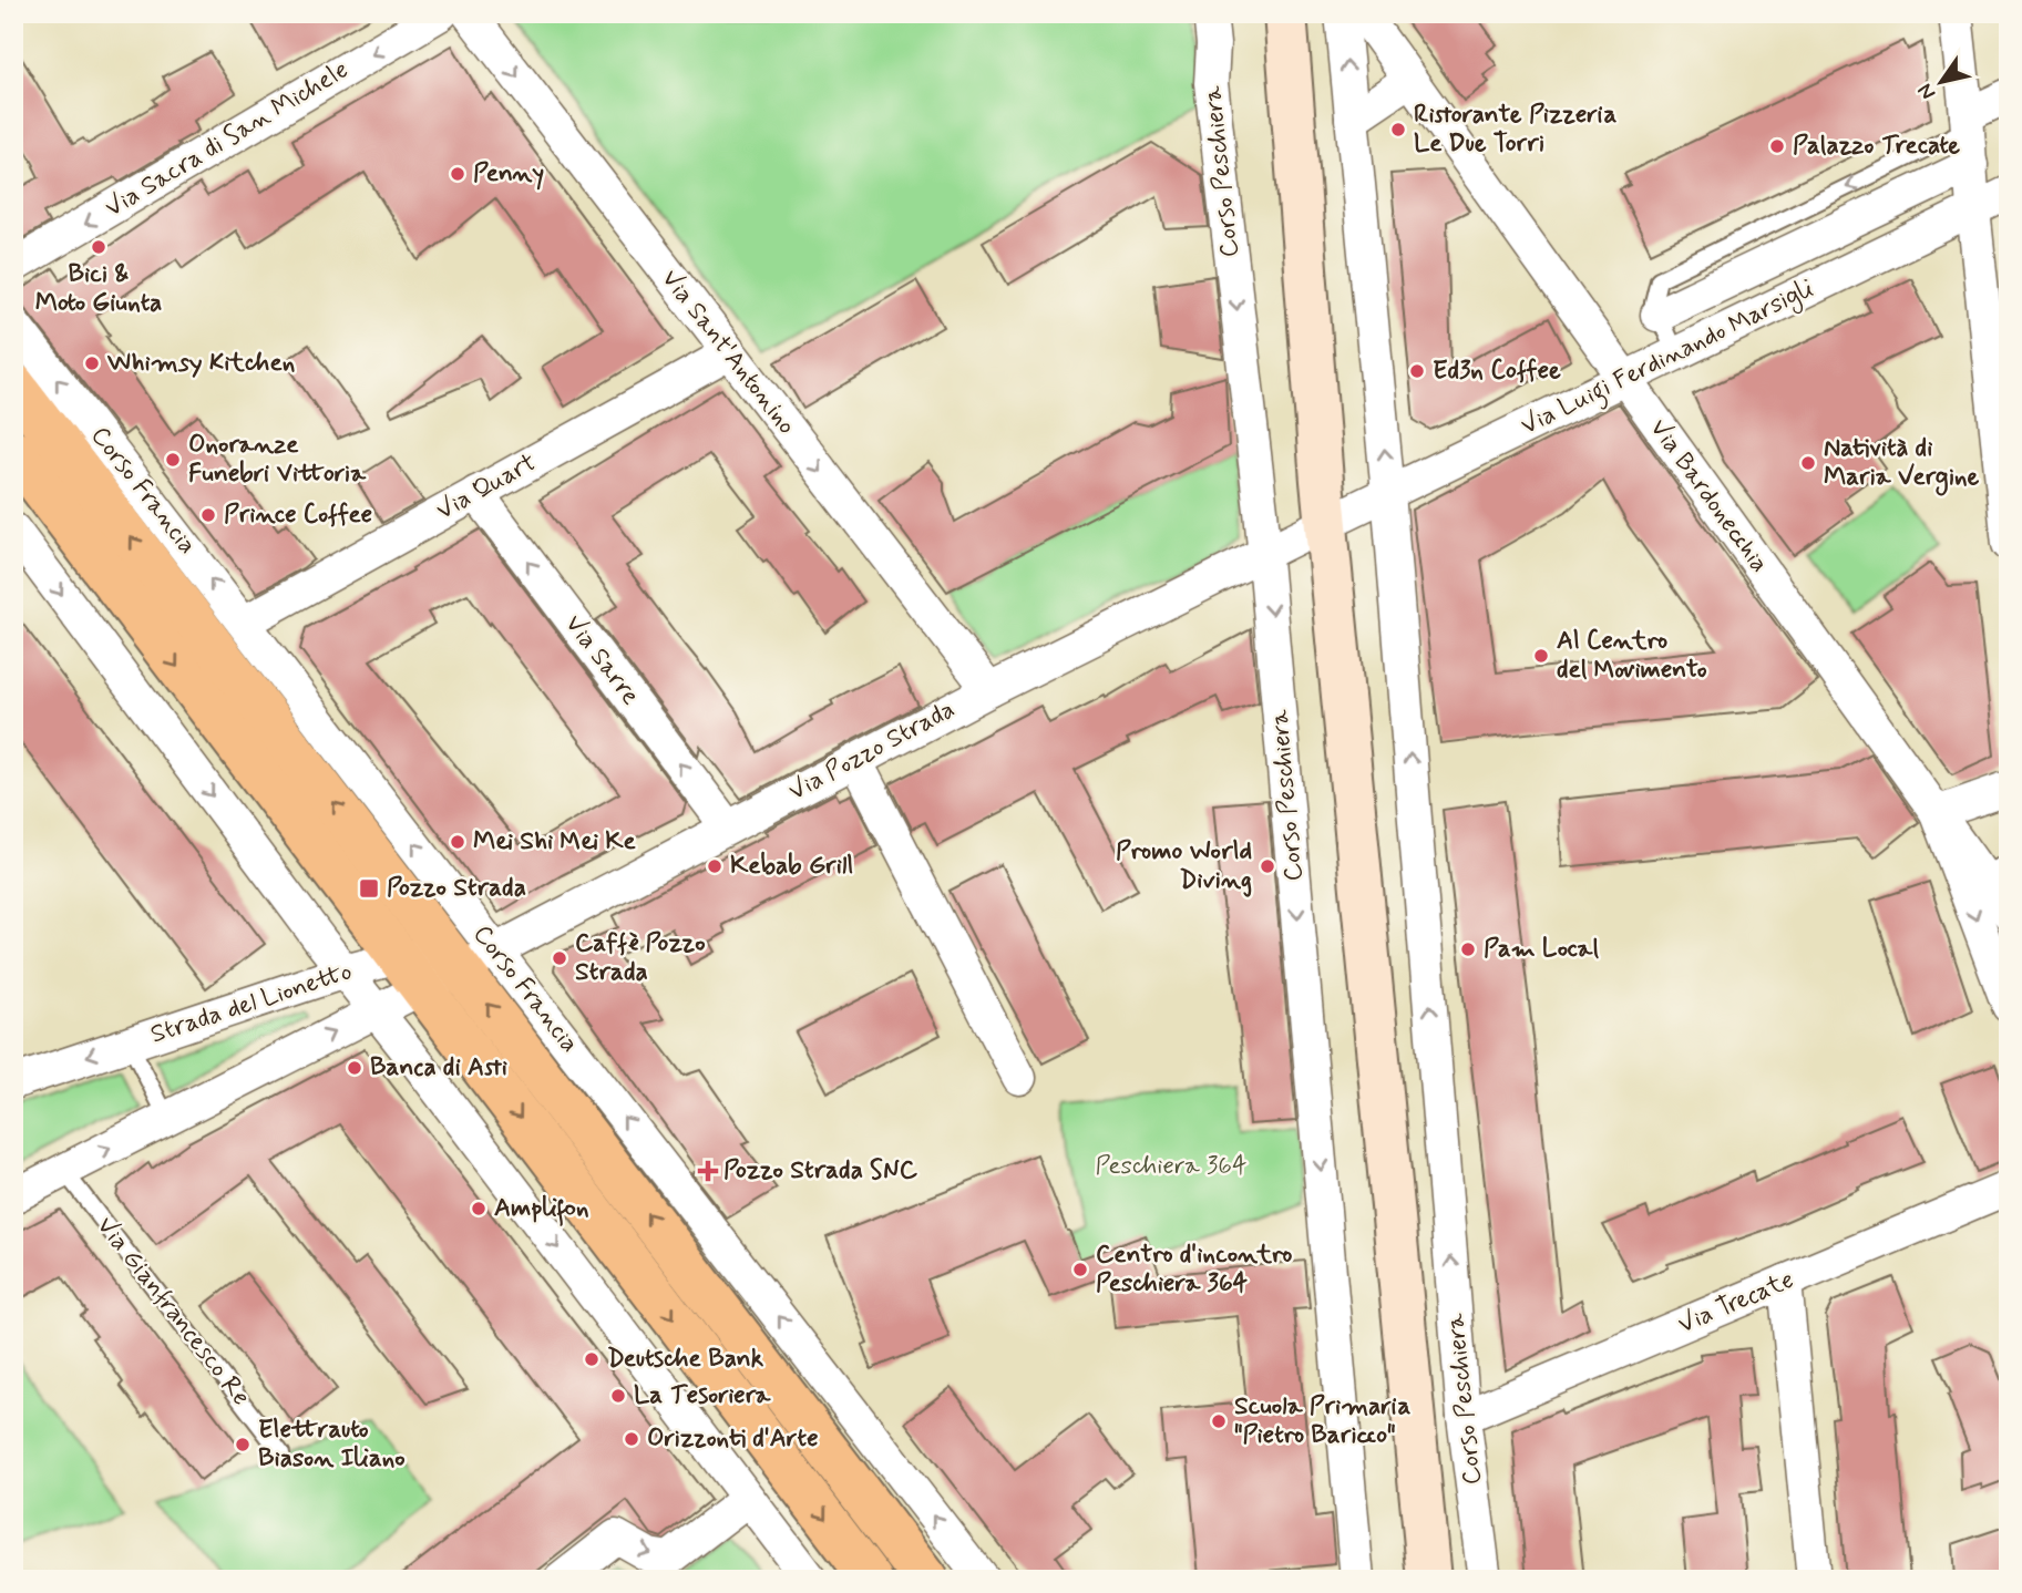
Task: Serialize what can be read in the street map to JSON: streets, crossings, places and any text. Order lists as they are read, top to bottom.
{
  "streets": {
    "main road": ["Corso Peschiera", "Corso Francia"],
    "street": [
      "Via Sacra di San Michele",
      "Via Sant'Antonino",
      "Via Luigi Ferdinando Marsigli",
      "Via Quart",
      "Via Bardonecchia",
      "Via Sarre",
      "Via Pozzo Strada",
      "Strada del Lionetto",
      "Via Trecate"
    ],
    "lane": ["Via Gianfrancesco Re"]
  },
  "crossings": [
    ["Corso Peschiera", "Via Luigi Ferdinando Marsigli"],
    ["Corso Peschiera", "Via Pozzo Strada"],
    ["Corso Peschiera", "Via Trecate"],
    ["Via Sant'Antonino", "Via Quart"],
    ["Via Sant'Antonino", "Via Pozzo Strada"],
    ["Via Luigi Ferdinando Marsigli", "Via Bardonecchia"],
    ["Via Luigi Ferdinando Marsigli", "Via Pozzo Strada"],
    ["Via Quart", "Corso Francia"],
    ["Via Quart", "Via Sarre"],
    ["Corso Francia", "Via Pozzo Strada"],
    ["Corso Francia", "Strada del Lionetto"],
    ["Via Sarre", "Via Pozzo Strada"],
    ["Via Pozzo Strada", "Strada del Lionetto"]
  ],
  "one_way": ["Via Sacra di San Michele", "Via Sant'Antonino", "Via Sarre"],
  "parks": ["Peschiera 364"],
  "places": {
    "other": [
      "Ristorante Pizzeria Le Due Torri",
      "Palazzo Trecate",
      "Penny",
      "Bici & Moto Giunta",
      "Whimsy Kitchen",
      "Ed3n Coffee",
      "Onoranze Funebri Vittoria",
      "Natività di Maria Vergine",
      "Prince Coffee",
      "Al Centro del Movimento",
      "Mei Shi Mei Ke",
      "Kebab Grill",
      "Promo World Diving",
      "Pam Local",
      "Caffè Pozzo Strada",
      "Banca di Asti",
      "Amplifon",
      "Centro d'incontro Peschiera 364",
      "Deutsche Bank",
      "La Tesoriera",
      "Scuola Primaria \"Pietro Baricco\"",
      "Orizzonti d'Arte",
      "Elettrauto Biason Iliano"
    ],
    "transit": ["Pozzo Strada"],
    "health": ["Pozzo Strada SNC"]
  },
  "north": "bottom left"
}
